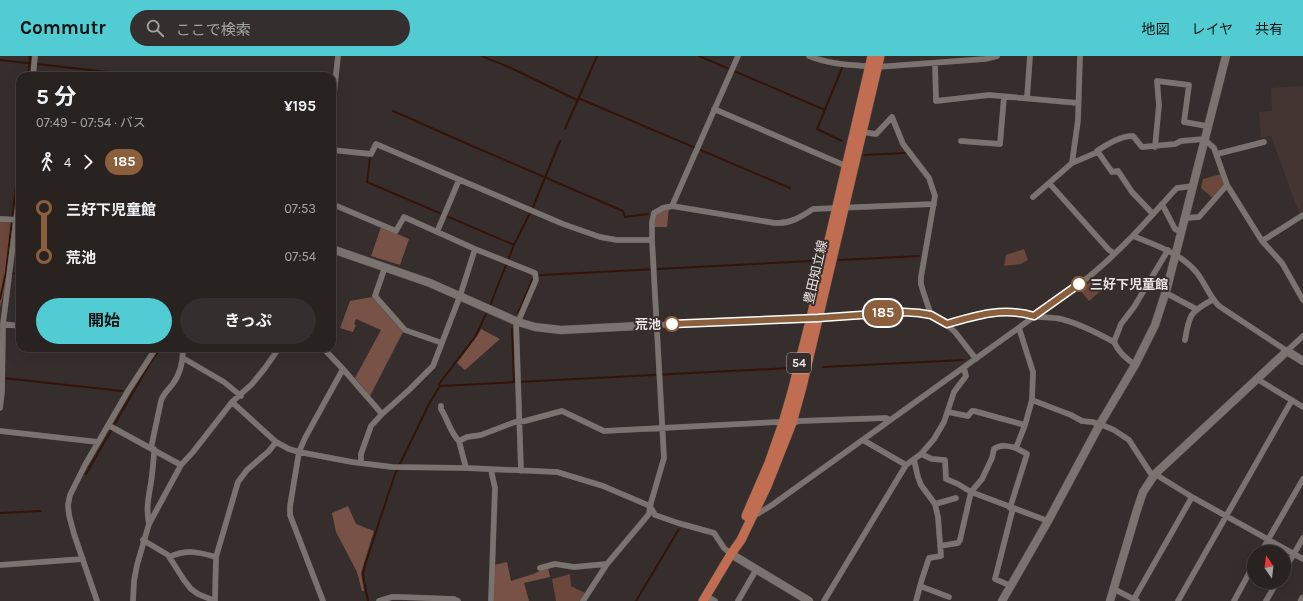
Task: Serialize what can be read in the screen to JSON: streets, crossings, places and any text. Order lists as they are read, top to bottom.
{
  "streets": {
    "main road": ["豊田知立線", "54"]
  },
  "places": ["三好下児童館", "荒池"],
  "lines": ["bus line 185"],
  "north": "top",
  "page": {
    "header": "Commutr",
    "search": "ここで検索",
    "nav": ["地図", "レイヤ", "共有"],
    "on_map": "185",
    "heading": ["5 分", "07:49 – 07:54 · バス", "¥195"],
    "legs": ["4", "185"],
    "list": [
      {
        "name": "三好下児童館",
        "value": "07:53"
      },
      {
        "name": "荒池",
        "value": "07:54"
      }
    ],
    "buttons": ["開始", "きっぷ"]
  }
}
